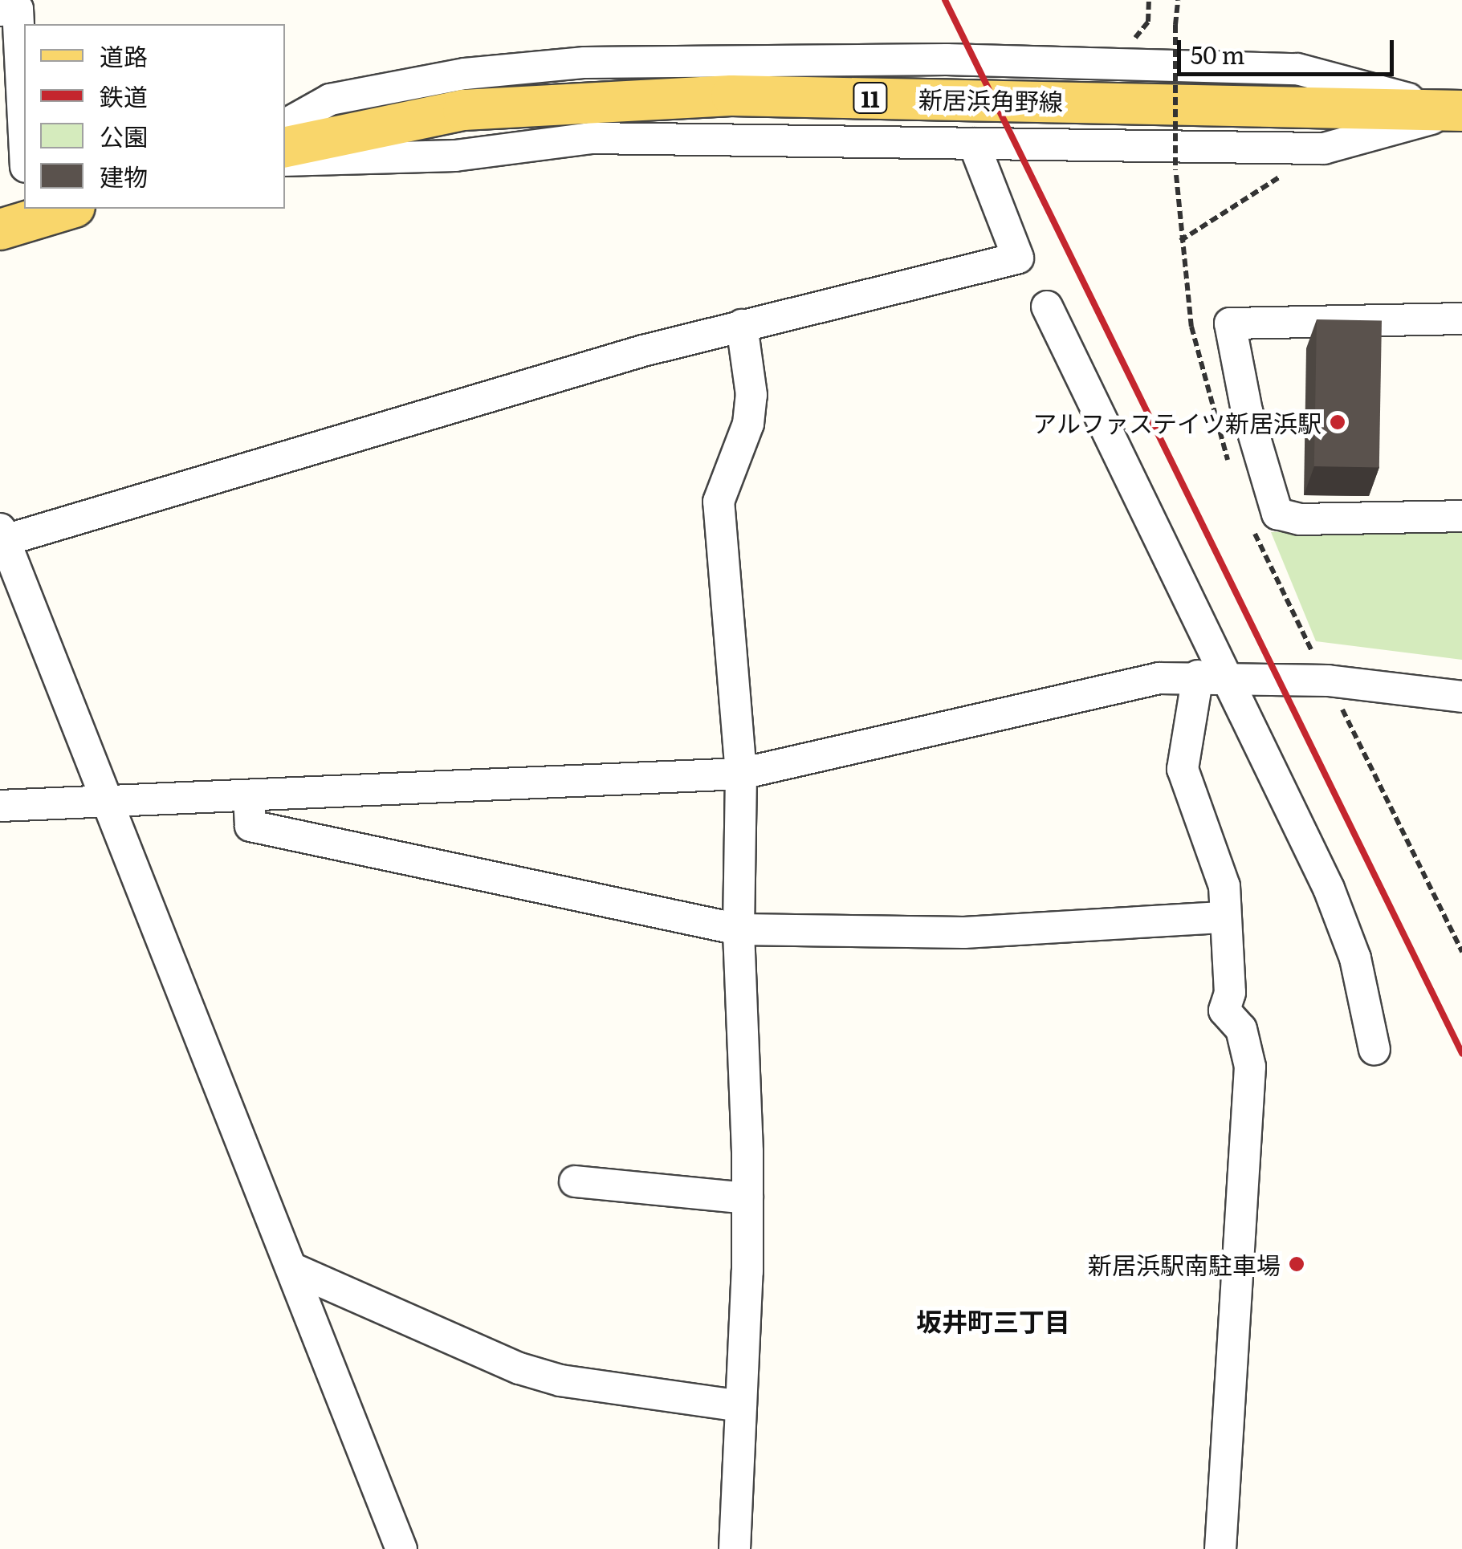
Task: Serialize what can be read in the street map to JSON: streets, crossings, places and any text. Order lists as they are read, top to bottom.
{
  "streets": {
    "main road": ["11", "新居浜角野線"]
  },
  "districts": ["坂井町三丁目"],
  "places": ["アルファステイツ新居浜駅", "新居浜駅南駐車場"],
  "legend": [
    "道路",
    "鉄道",
    "公園",
    "建物"
  ],
  "scale_bar": "50 m"
}
